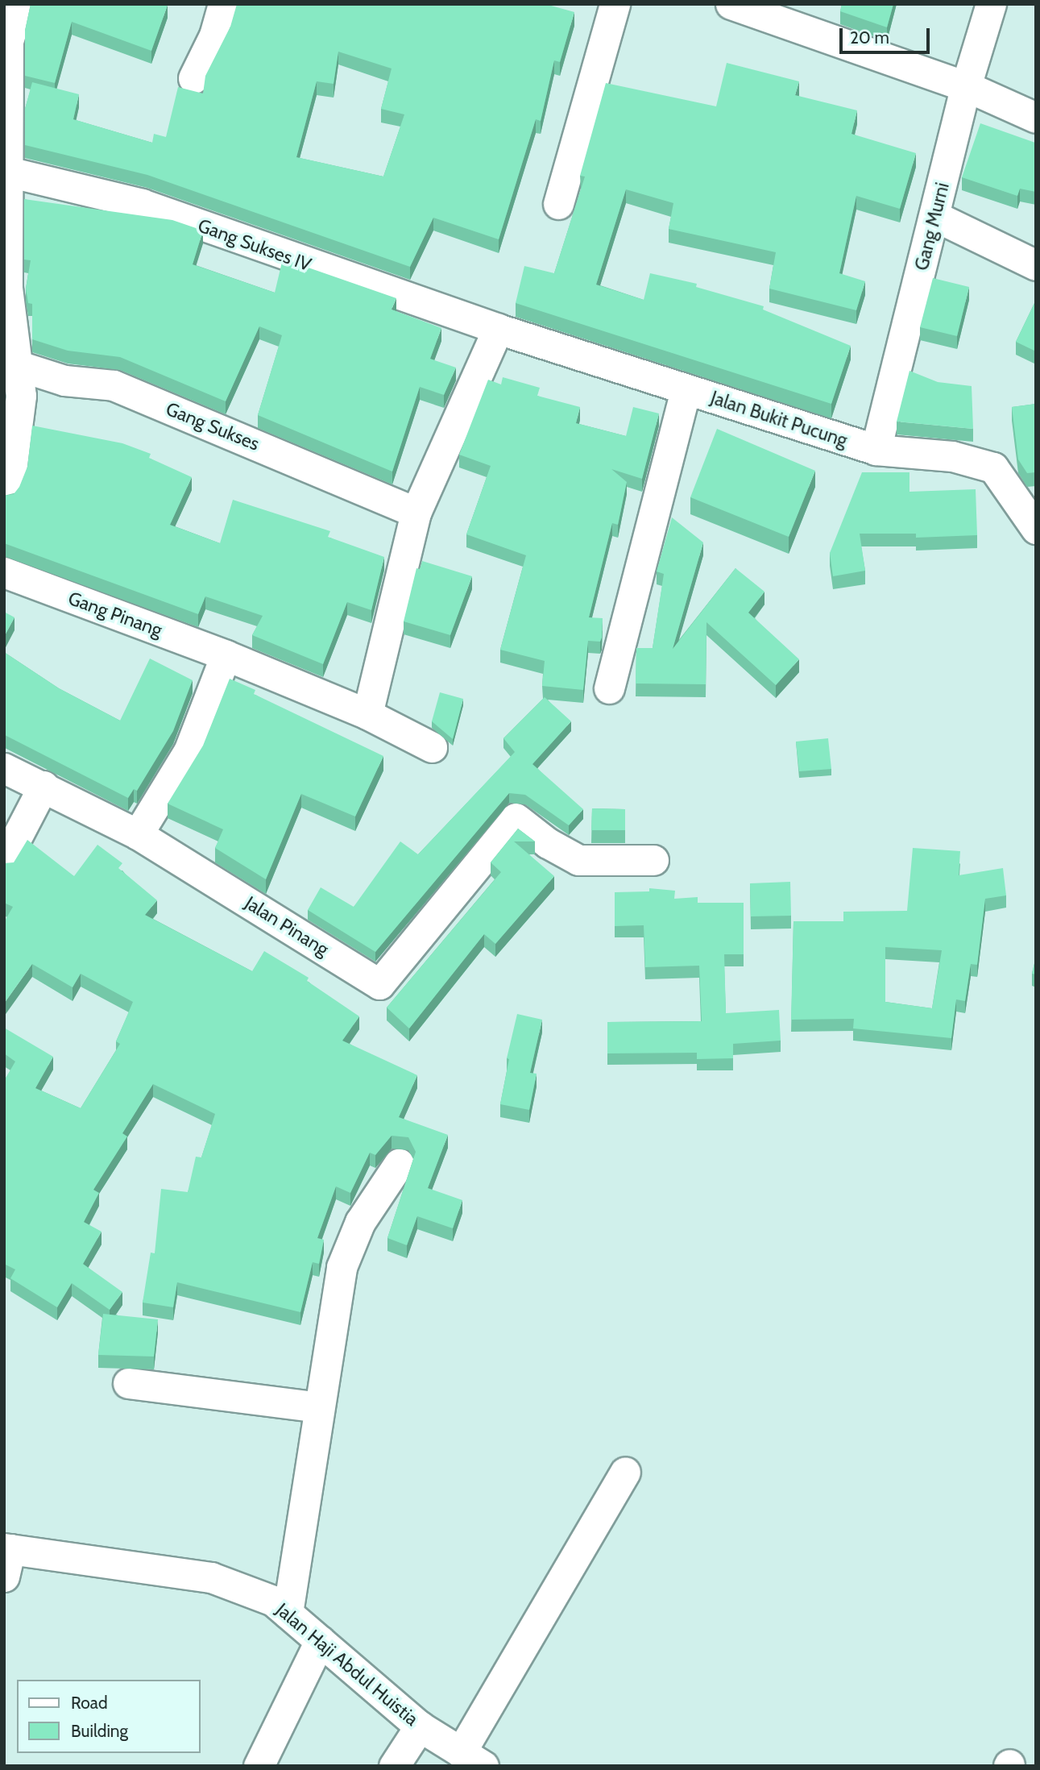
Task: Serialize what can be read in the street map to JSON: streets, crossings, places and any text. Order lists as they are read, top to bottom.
{
  "streets": {
    "street": [
      "Gang Murni",
      "Gang Sukses IV",
      "Jalan Bukit Pucung",
      "Gang Sukses",
      "Gang Pinang",
      "Jalan Pinang",
      "Jalan Haji Abdul Huistia"
    ]
  },
  "crossings": [
    ["Gang Murni", "Jalan Bukit Pucung"],
    ["Gang Sukses IV", "Jalan Bukit Pucung"]
  ],
  "legend": ["Road", "Building"],
  "scale_bar": "20 m"
}
